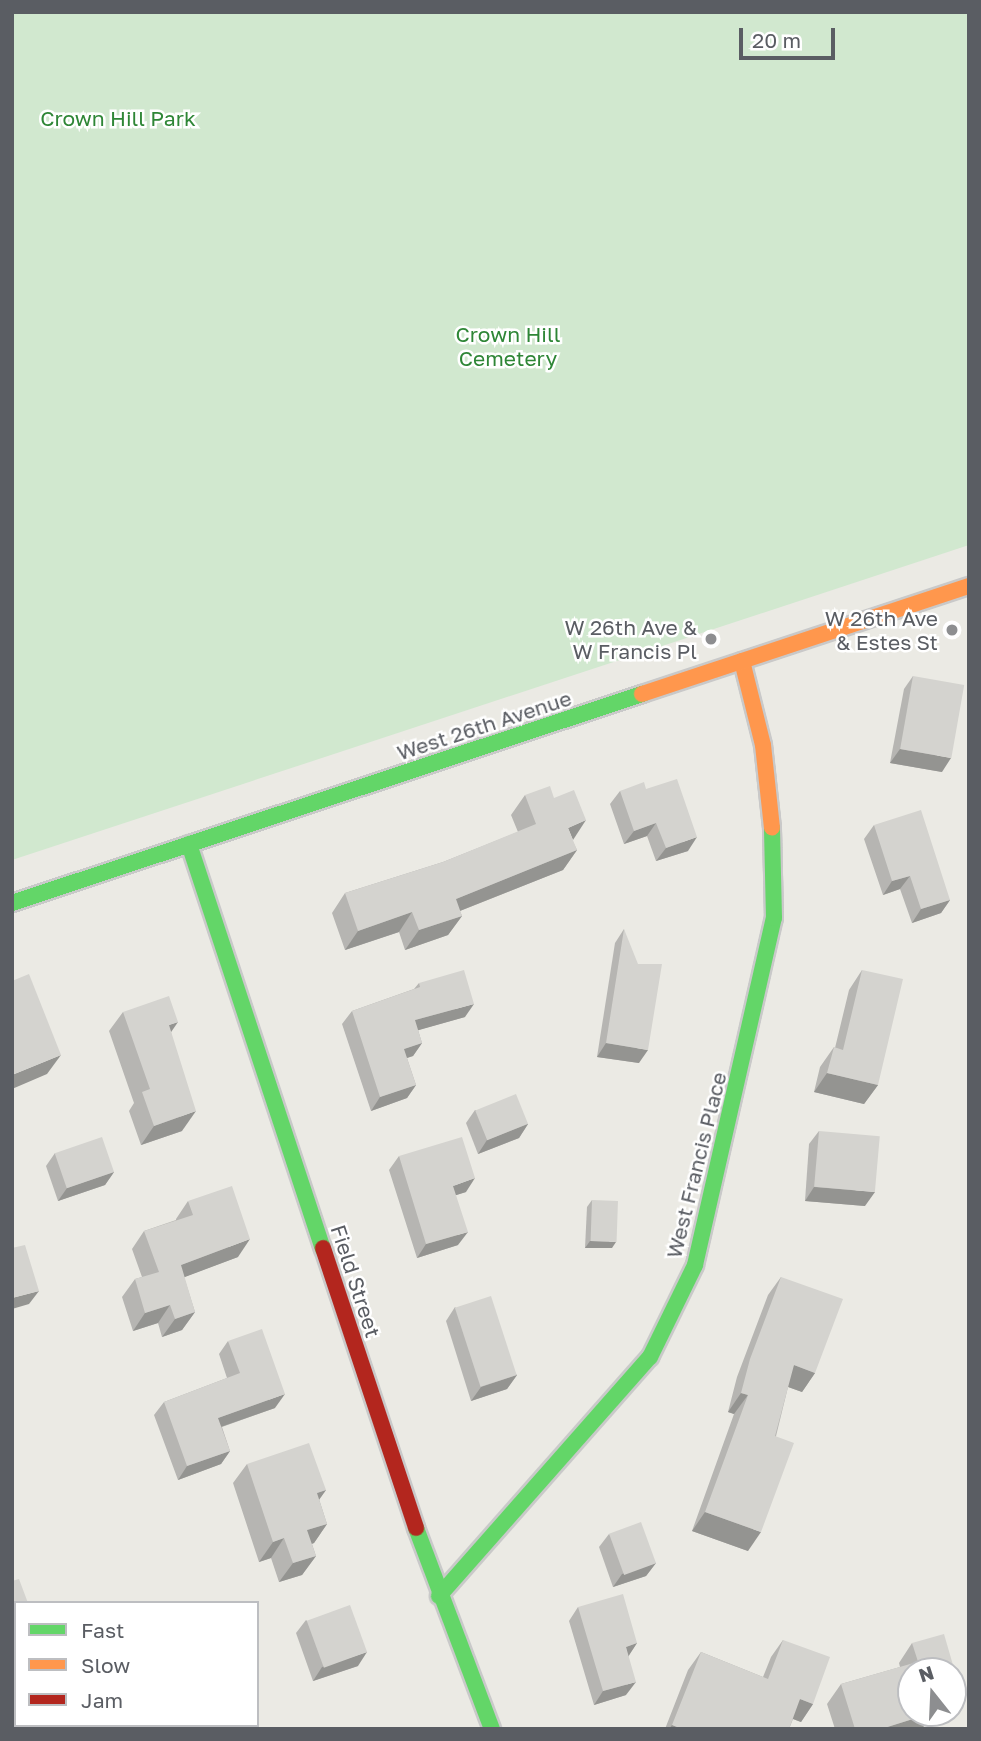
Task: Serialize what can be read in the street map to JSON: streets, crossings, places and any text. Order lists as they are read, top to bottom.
{
  "streets": {
    "street": ["West 26th Avenue", "West Francis Place", "Field Street"]
  },
  "crossings": [
    ["West 26th Avenue", "West Francis Place"],
    ["West 26th Avenue", "Field Street"],
    ["West Francis Place", "Field Street"]
  ],
  "parks": ["Crown Hill Park", "Crown Hill Cemetery"],
  "places": ["W 26th Ave & Estes St", "W 26th Ave & W Francis Pl"],
  "legend": ["Fast", "Slow", "Jam"],
  "scale_bar": "20 m",
  "north": "top"
}
